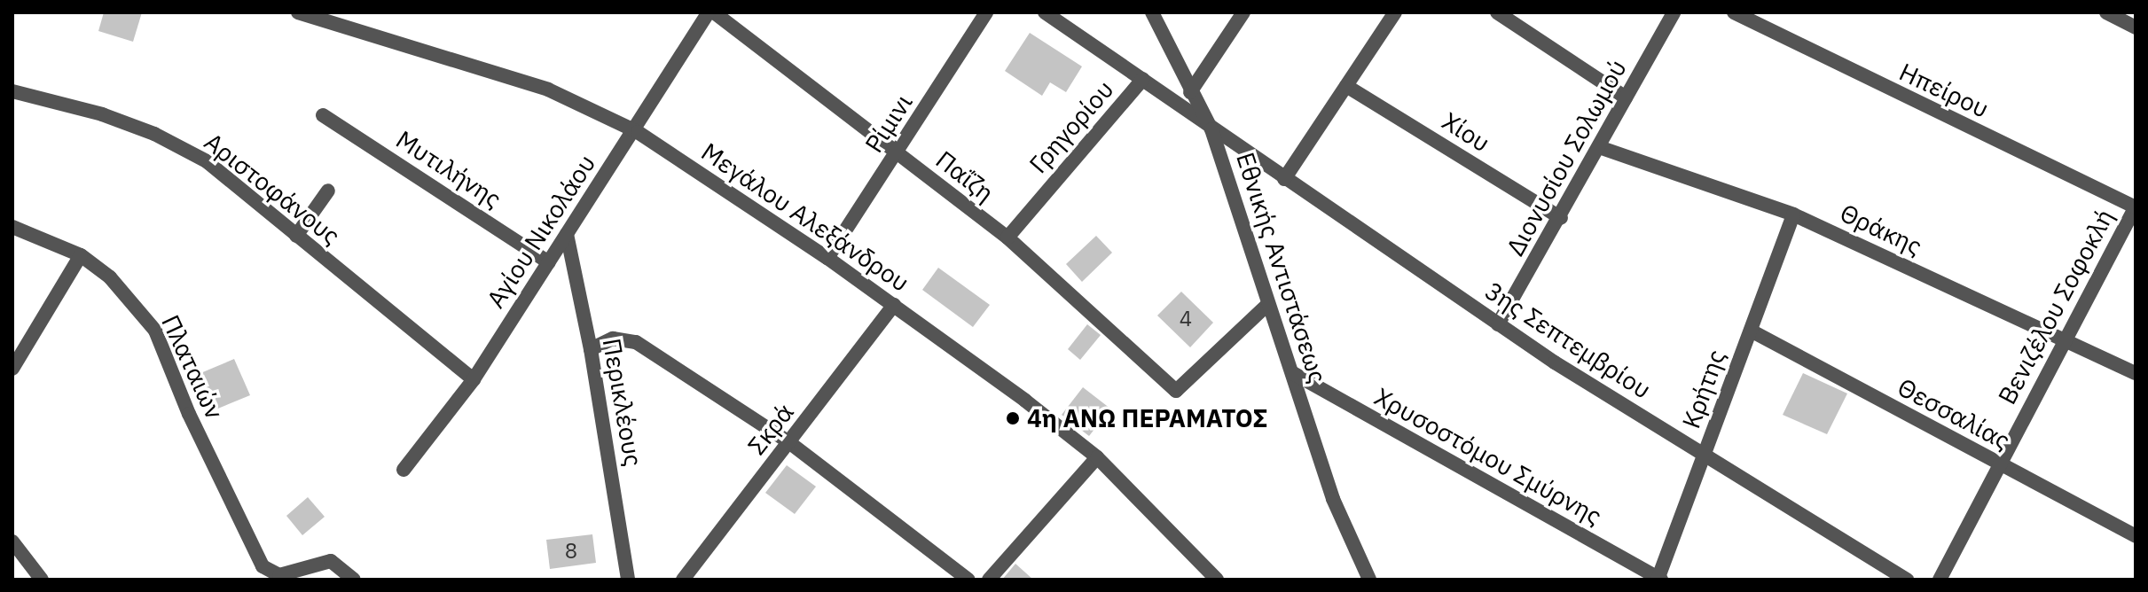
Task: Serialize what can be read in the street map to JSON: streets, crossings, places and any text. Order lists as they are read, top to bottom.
{
  "streets": {
    "street": [
      "Ηπείρου",
      "Ρίμινι",
      "Γρηγορίου",
      "Χίου",
      "Διονυσίου Σολωμού",
      "Μυτιλήνης",
      "Παΐζη",
      "Αριστοφάνους",
      "Μεγάλου Αλεξάνδρου",
      "Θράκης",
      "Αγίου Νικολάου",
      "Εθνικής Αντιστάσεως",
      "Βενιζέλου Σοφοκλή",
      "3ης Σεπτεμβρίου",
      "Πλαταιών",
      "Κρήτης",
      "Περικλέους",
      "Θεσσαλίας",
      "Σκρά",
      "Χρυσοστόμου Σμύρνης"
    ]
  },
  "crossings": [
    ["Ηπείρου", "Βενιζέλου Σοφοκλή"],
    ["Ρίμινι", "Παΐζη"],
    ["Ρίμινι", "Μεγάλου Αλεξάνδρου"],
    ["Γρηγορίου", "Παΐζη"],
    ["Γρηγορίου", "3ης Σεπτεμβρίου"],
    ["Χίου", "Διονυσίου Σολωμού"],
    ["Διονυσίου Σολωμού", "Θράκης"],
    ["Διονυσίου Σολωμού", "3ης Σεπτεμβρίου"],
    ["Μυτιλήνης", "Αγίου Νικολάου"],
    ["Παΐζη", "Αγίου Νικολάου"],
    ["Παΐζη", "Εθνικής Αντιστάσεως"],
    ["Αριστοφάνους", "Αγίου Νικολάου"],
    ["Μεγάλου Αλεξάνδρου", "Σκρά"],
    ["Θράκης", "Βενιζέλου Σοφοκλή"],
    ["Θράκης", "Κρήτης"],
    ["Αγίου Νικολάου", "Περικλέους"],
    ["Εθνικής Αντιστάσεως", "3ης Σεπτεμβρίου"],
    ["Εθνικής Αντιστάσεως", "Χρυσοστόμου Σμύρνης"],
    ["Βενιζέλου Σοφοκλή", "Θεσσαλίας"],
    ["3ης Σεπτεμβρίου", "Κρήτης"],
    ["Κρήτης", "Θεσσαλίας"],
    ["Κρήτης", "Χρυσοστόμου Σμύρνης"]
  ],
  "places": ["4η ΑΝΩ ΠΕΡΑΜΑΤΟΣ"],
  "house_numbers": ["4", "8"]
}
